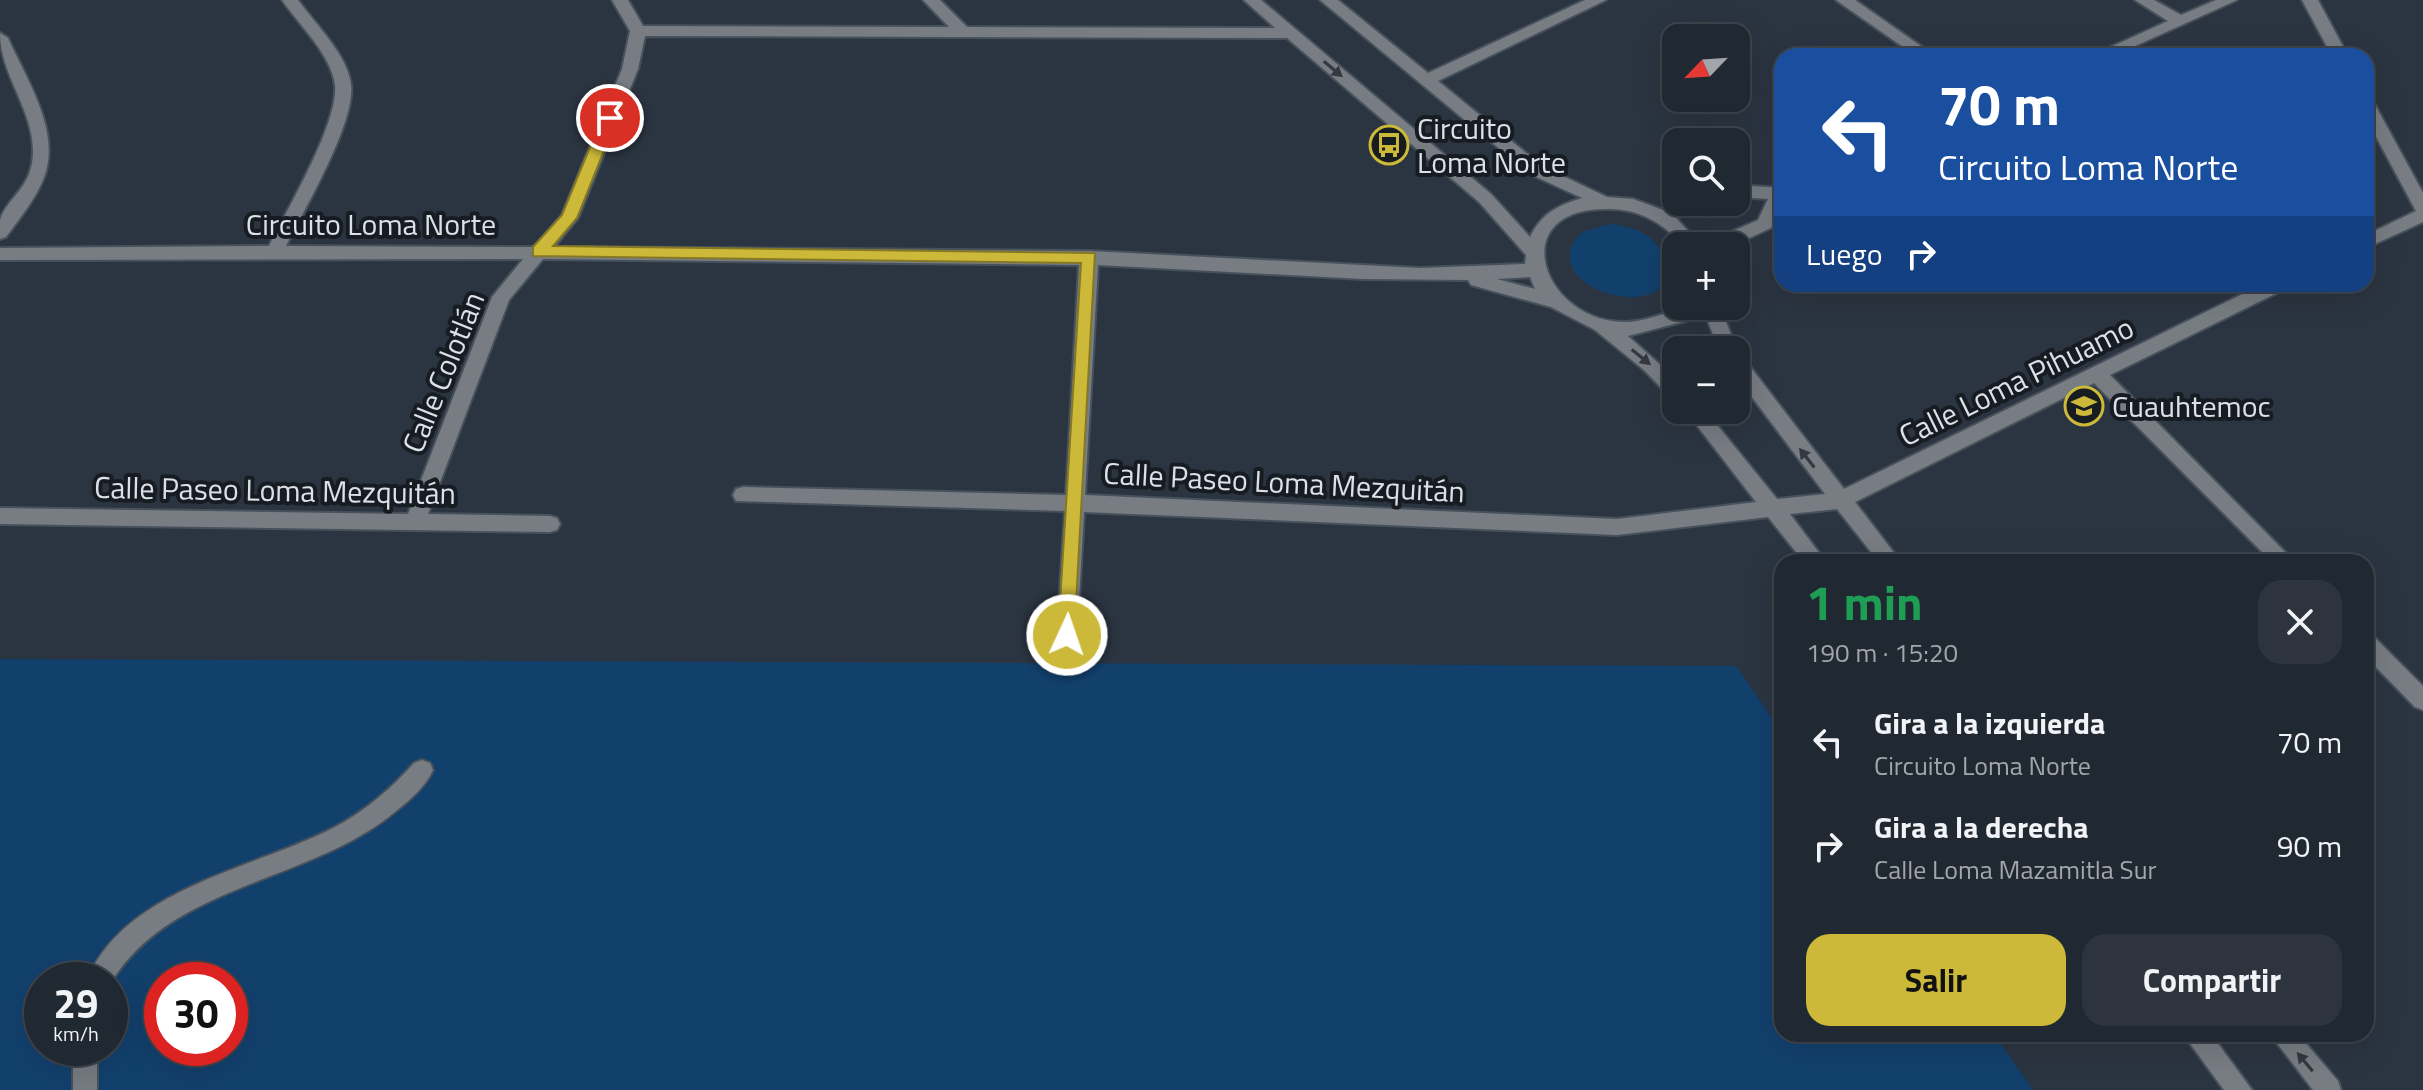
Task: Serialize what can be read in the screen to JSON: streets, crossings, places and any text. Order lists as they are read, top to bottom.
{
  "streets": {
    "street": [
      "Circuito Loma Norte",
      "Calle Colotlán",
      "Calle Loma Pihuamo",
      "Calle Paseo Loma Mezquitán"
    ]
  },
  "crossings": [
    ["Circuito Loma Norte", "Calle Colotlán"],
    ["Calle Colotlán", "Calle Paseo Loma Mezquitán"],
    ["Calle Loma Pihuamo", "Calle Paseo Loma Mezquitán"]
  ],
  "places": {
    "bus stop": ["Circuito Loma Norte"],
    "school or university": ["Cuauhtemoc"]
  },
  "north": "bottom left",
  "page": {
    "map_buttons": ["+", "−"],
    "turn": ["70 m", "Circuito Loma Norte"],
    "then": "Luego",
    "heading": ["1 min", "190 m · 15:20"],
    "list": [
      {
        "name": "Gira a la izquierda",
        "note": "Circuito Loma Norte",
        "value": "70 m"
      },
      {
        "name": "Gira a la derecha",
        "note": "Calle Loma Mazamitla Sur",
        "value": "90 m"
      }
    ],
    "buttons": ["Salir", "Compartir"],
    "speed": "29 km/h",
    "limit": "30"
  }
}
